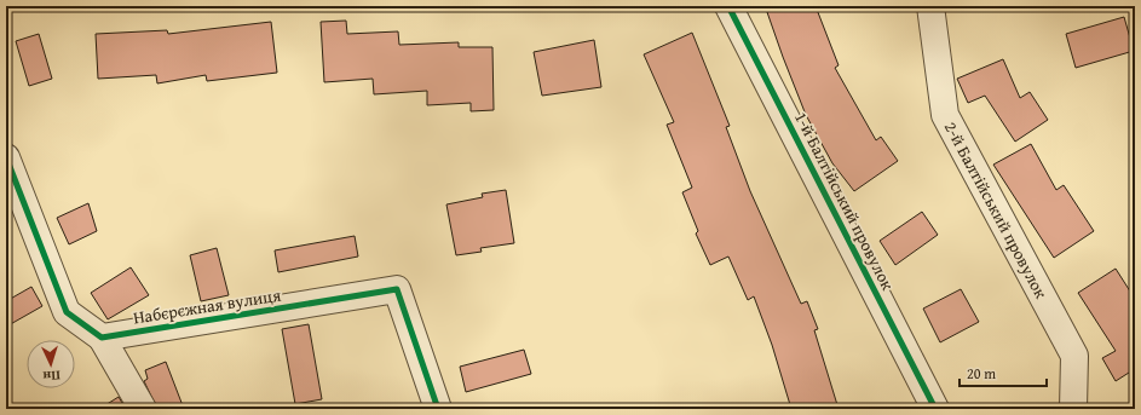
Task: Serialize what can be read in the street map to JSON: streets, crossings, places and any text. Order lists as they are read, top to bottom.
{
  "streets": {
    "street": ["1-й Балтійський провулок", "2-й Балтійський провулок", "Набєрєжная вулиця"]
  },
  "scale_bar": "20 m",
  "north": "bottom"
}
